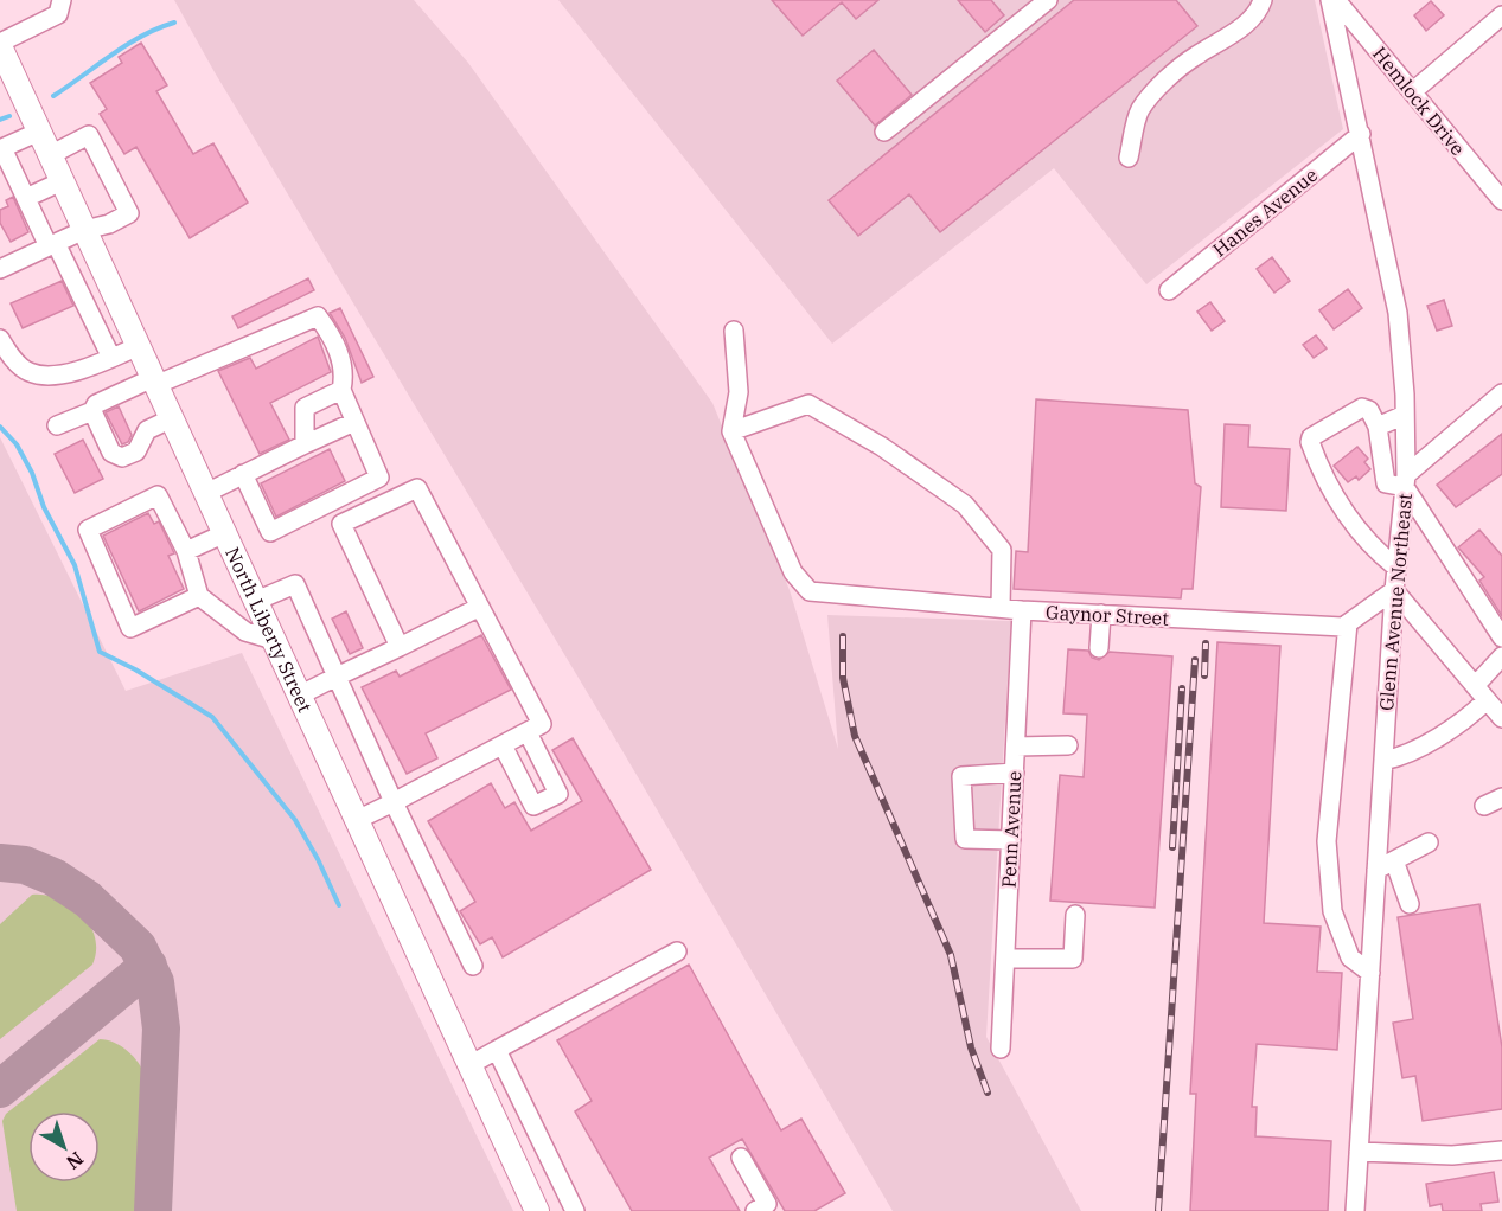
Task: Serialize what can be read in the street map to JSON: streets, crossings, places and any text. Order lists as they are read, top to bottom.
{
  "streets": {
    "main road": ["North Liberty Street"],
    "street": [
      "Hemlock Drive",
      "Hanes Avenue",
      "Glenn Avenue Northeast",
      "Gaynor Street",
      "Penn Avenue"
    ]
  },
  "crossings": [
    ["Hanes Avenue", "Glenn Avenue Northeast"],
    ["Gaynor Street", "Penn Avenue"]
  ],
  "north": "bottom right"
}
